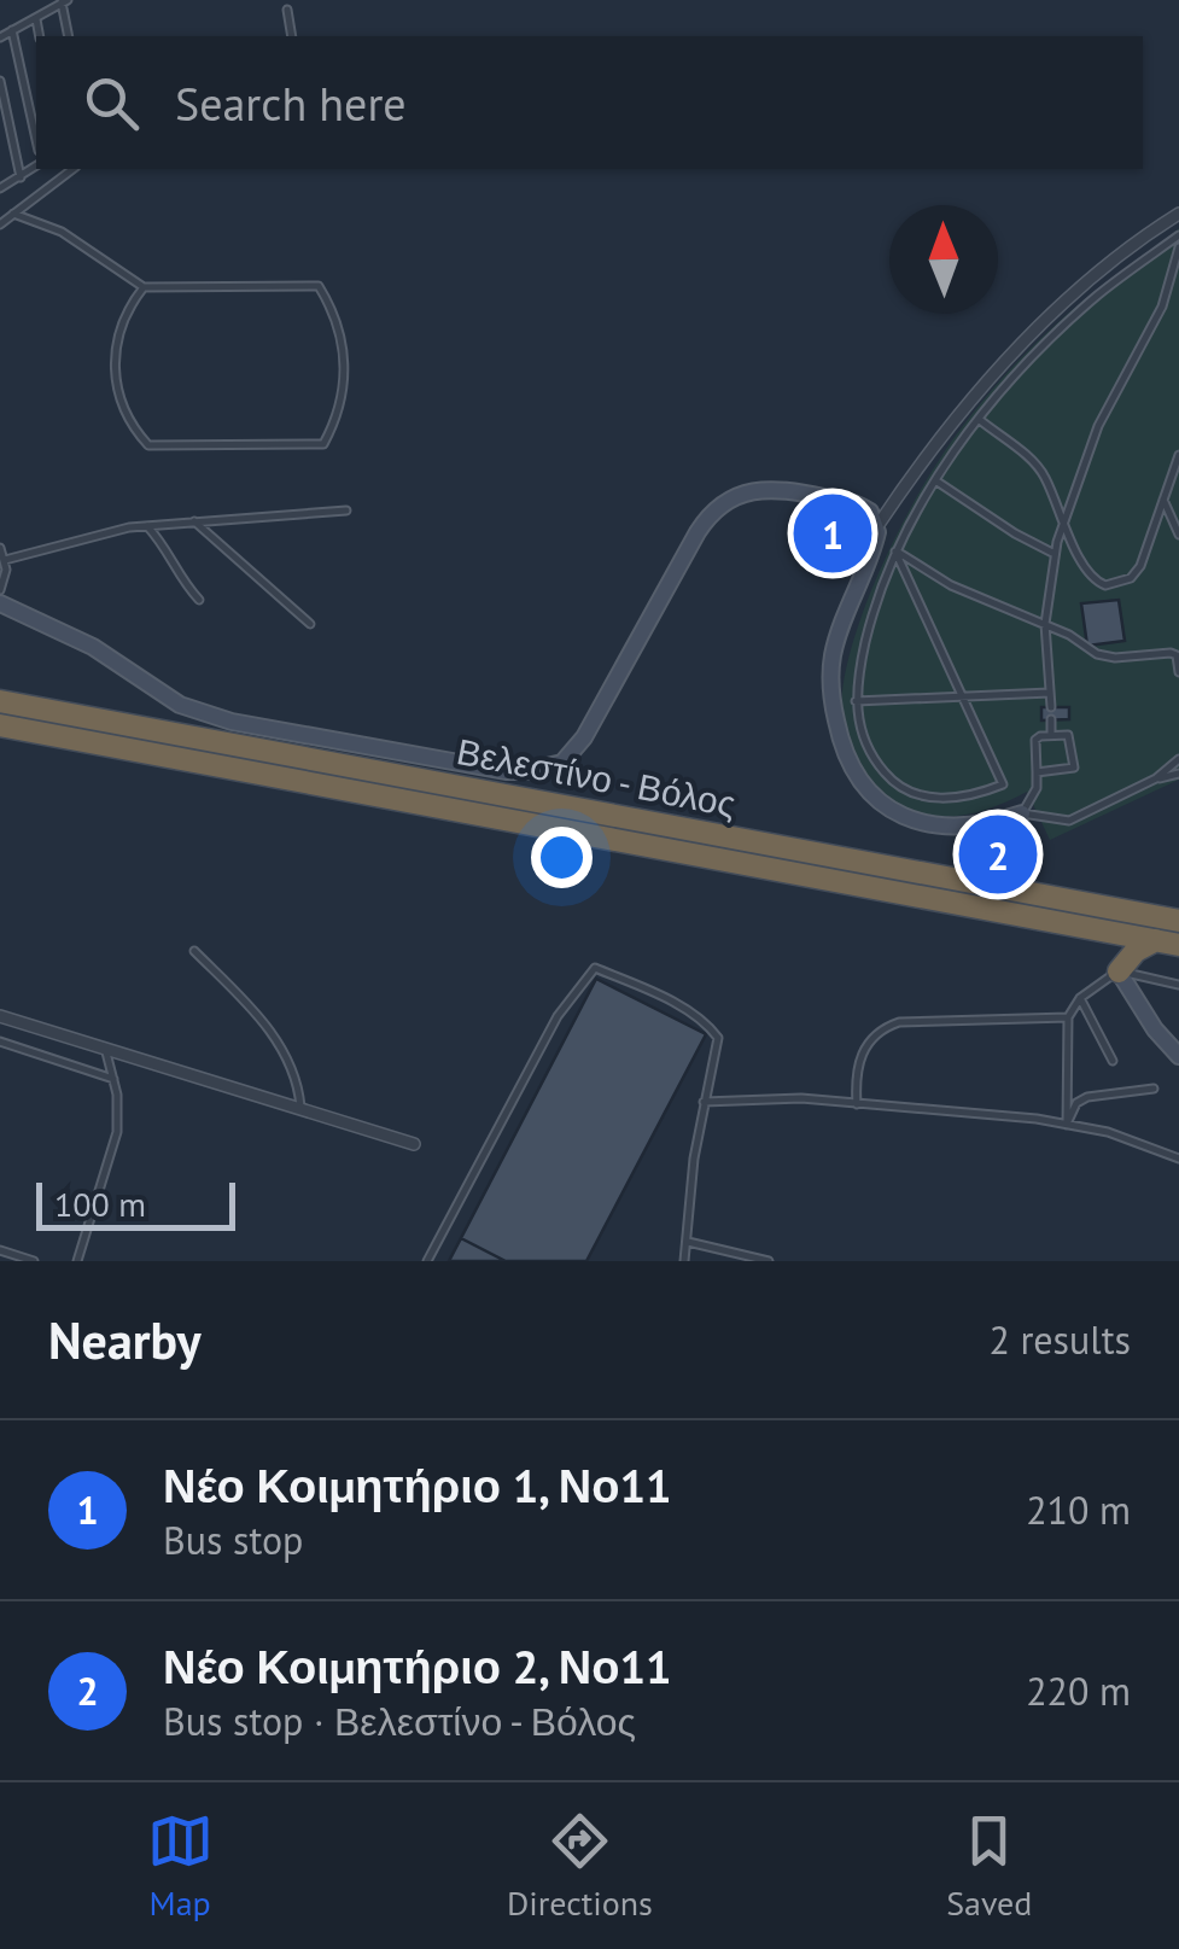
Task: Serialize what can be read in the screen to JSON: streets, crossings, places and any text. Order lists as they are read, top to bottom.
{
  "streets": {
    "highway": ["Βελεστίνο - Βόλος"]
  },
  "scale_bar": "100 m",
  "north": "top",
  "page": {
    "search": "Search here",
    "pins": ["1", "2"],
    "scale": "100 m",
    "heading": ["Nearby", "2 results"],
    "list": [
      {
        "mark": "1",
        "name": "Νέο Κοιμητήριο 1, Νο11",
        "note": "Bus stop",
        "value": "210 m"
      },
      {
        "mark": "2",
        "name": "Νέο Κοιμητήριο 2, Νο11",
        "note": "Bus stop · Βελεστίνο - Βόλος",
        "value": "220 m"
      }
    ],
    "nav": ["Map", "Directions", "Saved"]
  }
}
